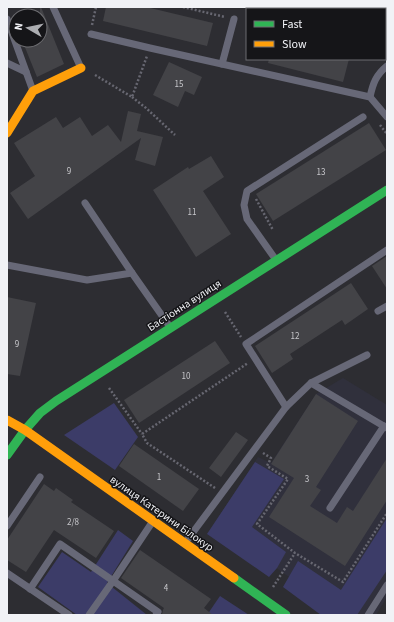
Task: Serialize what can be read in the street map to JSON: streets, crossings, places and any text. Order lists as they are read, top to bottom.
{
  "streets": {
    "street": ["Бастіонна вулиця", "вулиця Катерини Білокур"]
  },
  "crossings": [
    ["Бастіонна вулиця", "вулиця Катерини Білокур"]
  ],
  "house_numbers": [
    "15",
    "9",
    "13",
    "11",
    "12",
    "9",
    "10",
    "1",
    "3",
    "2/8",
    "4"
  ],
  "legend": ["Fast", "Slow"],
  "north": "left"
}
